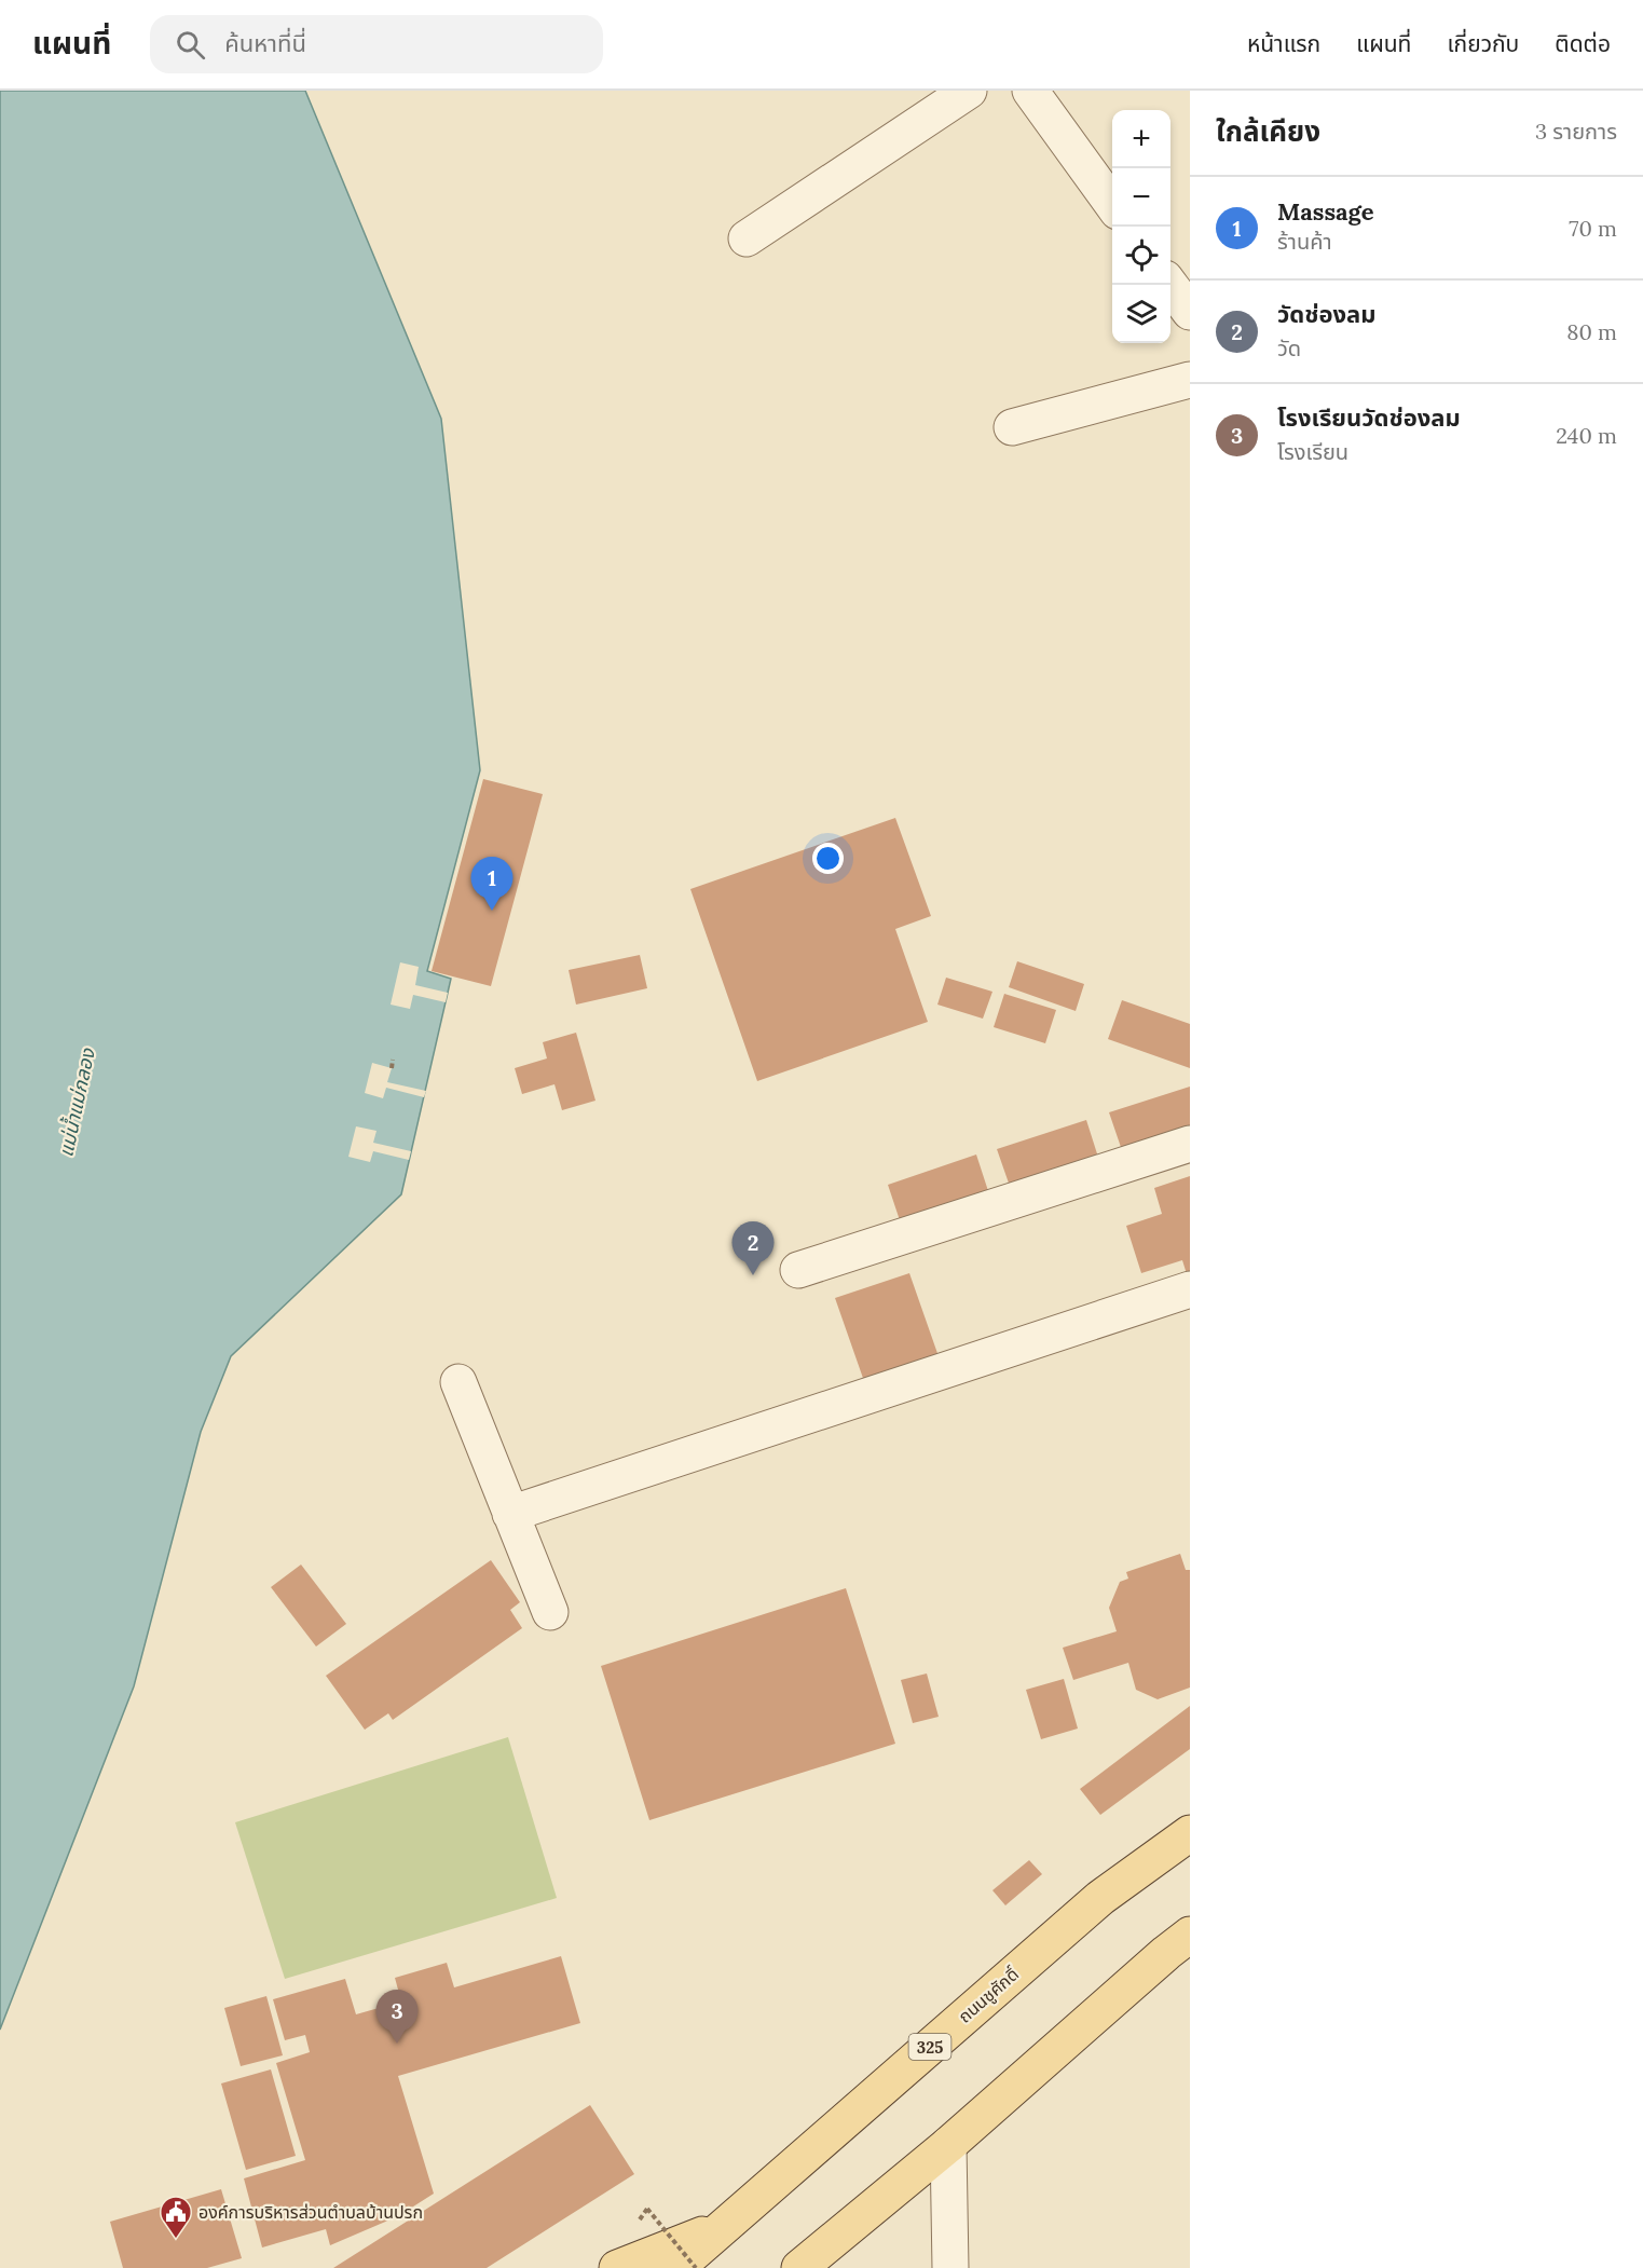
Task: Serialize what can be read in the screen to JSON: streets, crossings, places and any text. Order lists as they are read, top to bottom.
{
  "streets": {
    "main road": ["ถนนชูศักดิ์", "325"]
  },
  "water": ["แม่น้ำแม่กลอง"],
  "places": {
    "public building": ["องค์การบริหารส่วนตำบลบ้านปรก"]
  },
  "page": {
    "header": "แผนที่",
    "search": "ค้นหาที่นี่",
    "nav": [
      "หน้าแรก",
      "แผนที่",
      "เกี่ยวกับ",
      "ติดต่อ"
    ],
    "heading": ["ใกล้เคียง", "3 รายการ"],
    "map_buttons": ["+", "−"],
    "list": [
      {
        "mark": "1",
        "name": "Massage",
        "note": "ร้านค้า",
        "value": "70 m"
      },
      {
        "mark": "2",
        "name": "วัดช่องลม",
        "note": "วัด",
        "value": "80 m"
      },
      {
        "mark": "3",
        "name": "โรงเรียนวัดช่องลม",
        "note": "โรงเรียน",
        "value": "240 m"
      }
    ],
    "pins": ["1", "2", "3"]
  }
}
